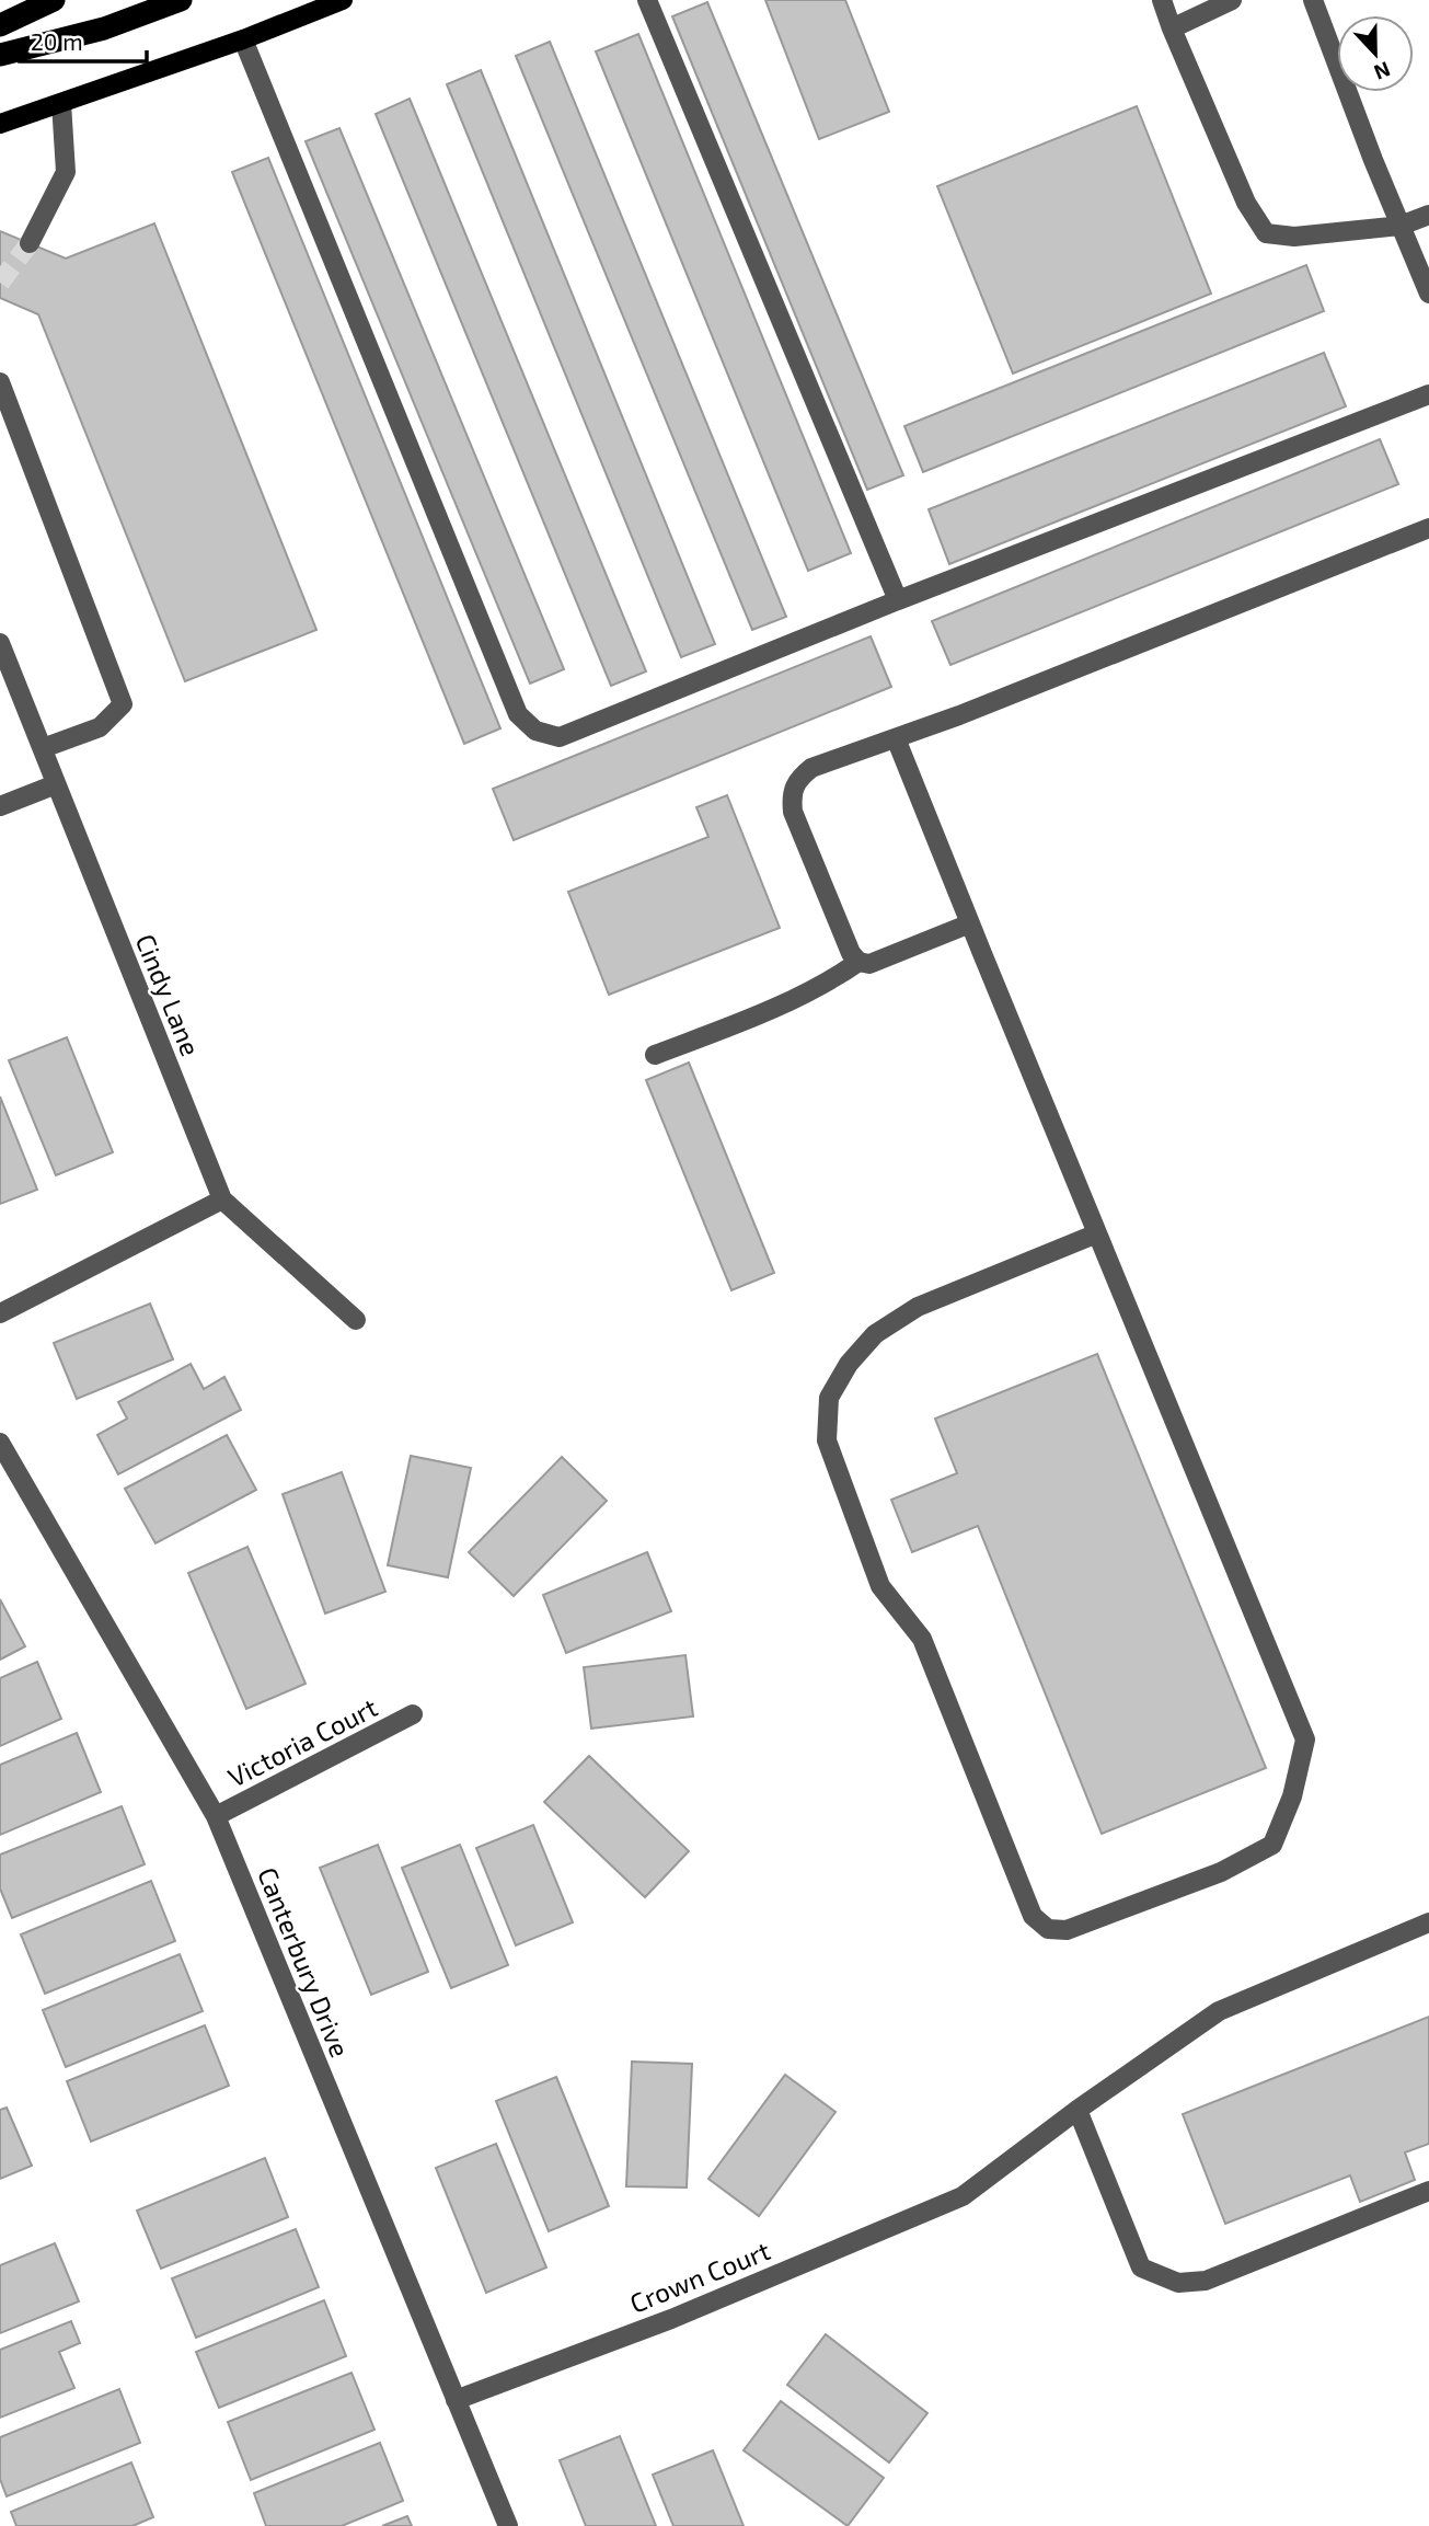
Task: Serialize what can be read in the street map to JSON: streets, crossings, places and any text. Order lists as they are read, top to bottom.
{
  "streets": {
    "street": [
      "Cindy Lane",
      "Victoria Court",
      "Canterbury Drive",
      "Crown Court"
    ]
  },
  "crossings": [
    ["Victoria Court", "Canterbury Drive"],
    ["Canterbury Drive", "Crown Court"]
  ],
  "scale_bar": "20 m",
  "north": "bottom"
}
